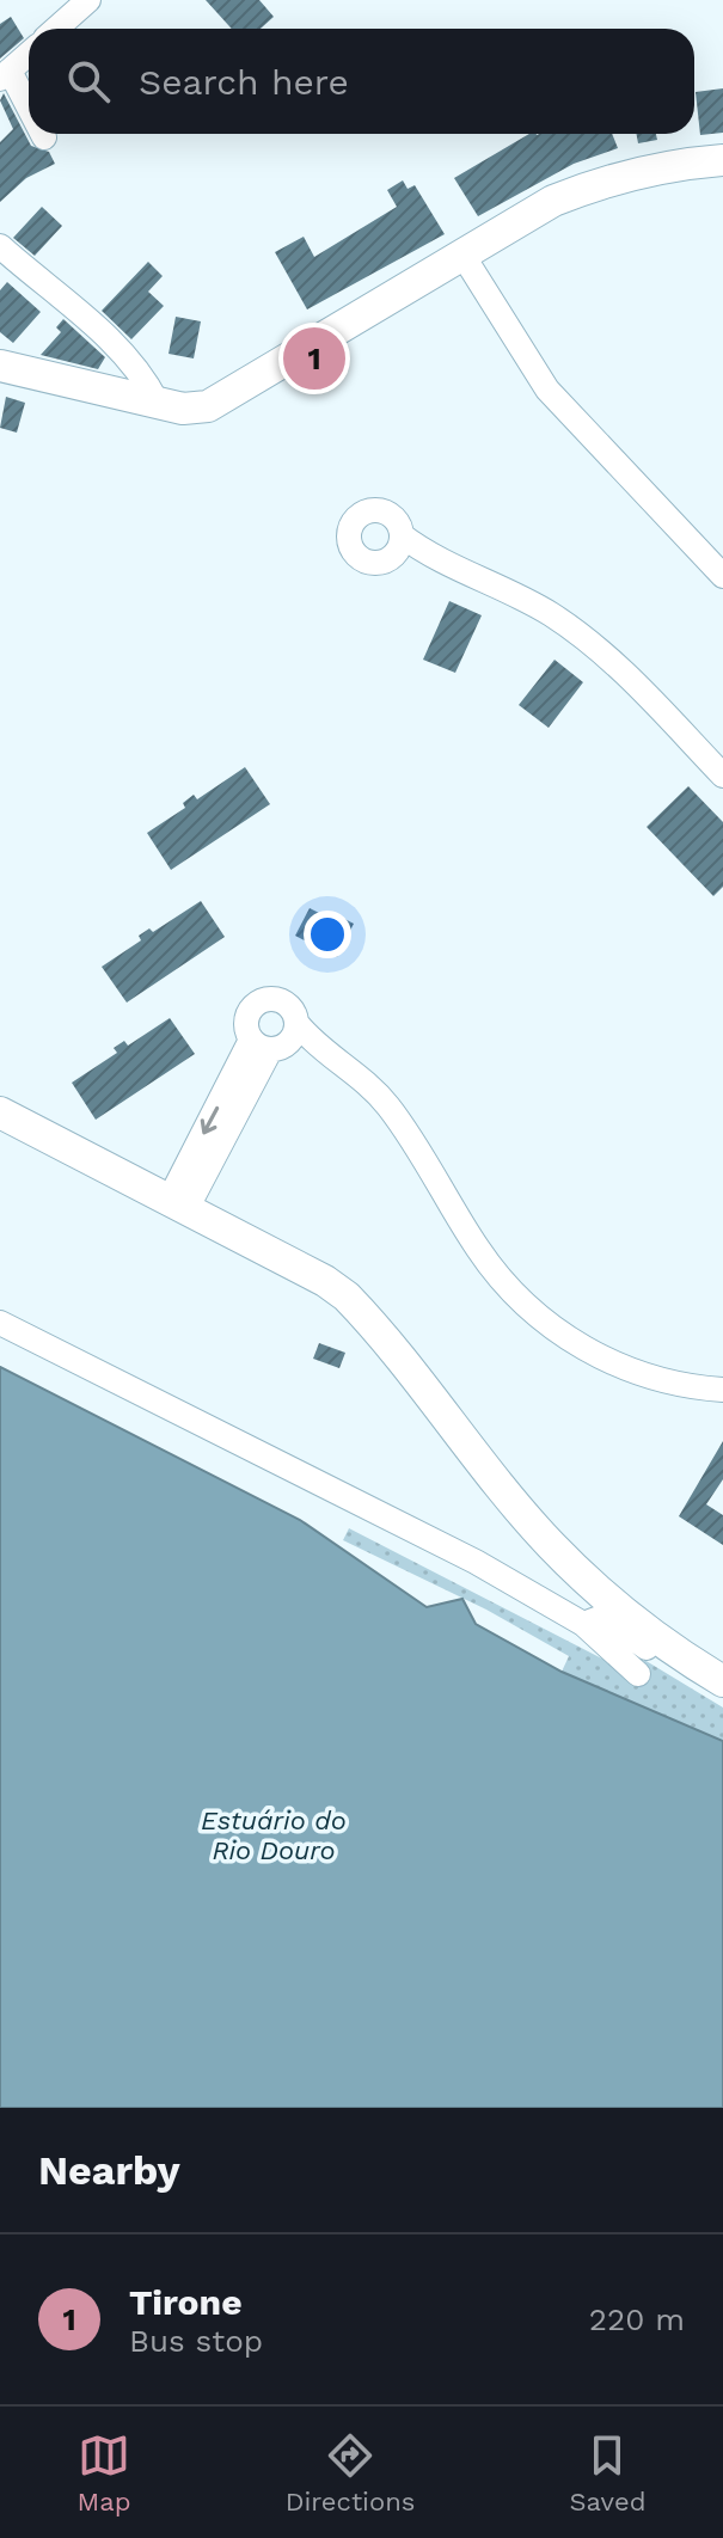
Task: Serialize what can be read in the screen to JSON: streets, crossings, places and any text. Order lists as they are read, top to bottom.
{
  "water": ["Estuário do Rio Douro"],
  "page": {
    "search": "Search here",
    "pins": "1",
    "heading": "Nearby",
    "list": [
      {
        "mark": "1",
        "name": "Tirone",
        "note": "Bus stop",
        "value": "220 m"
      }
    ],
    "nav": ["Map", "Directions", "Saved"]
  }
}
